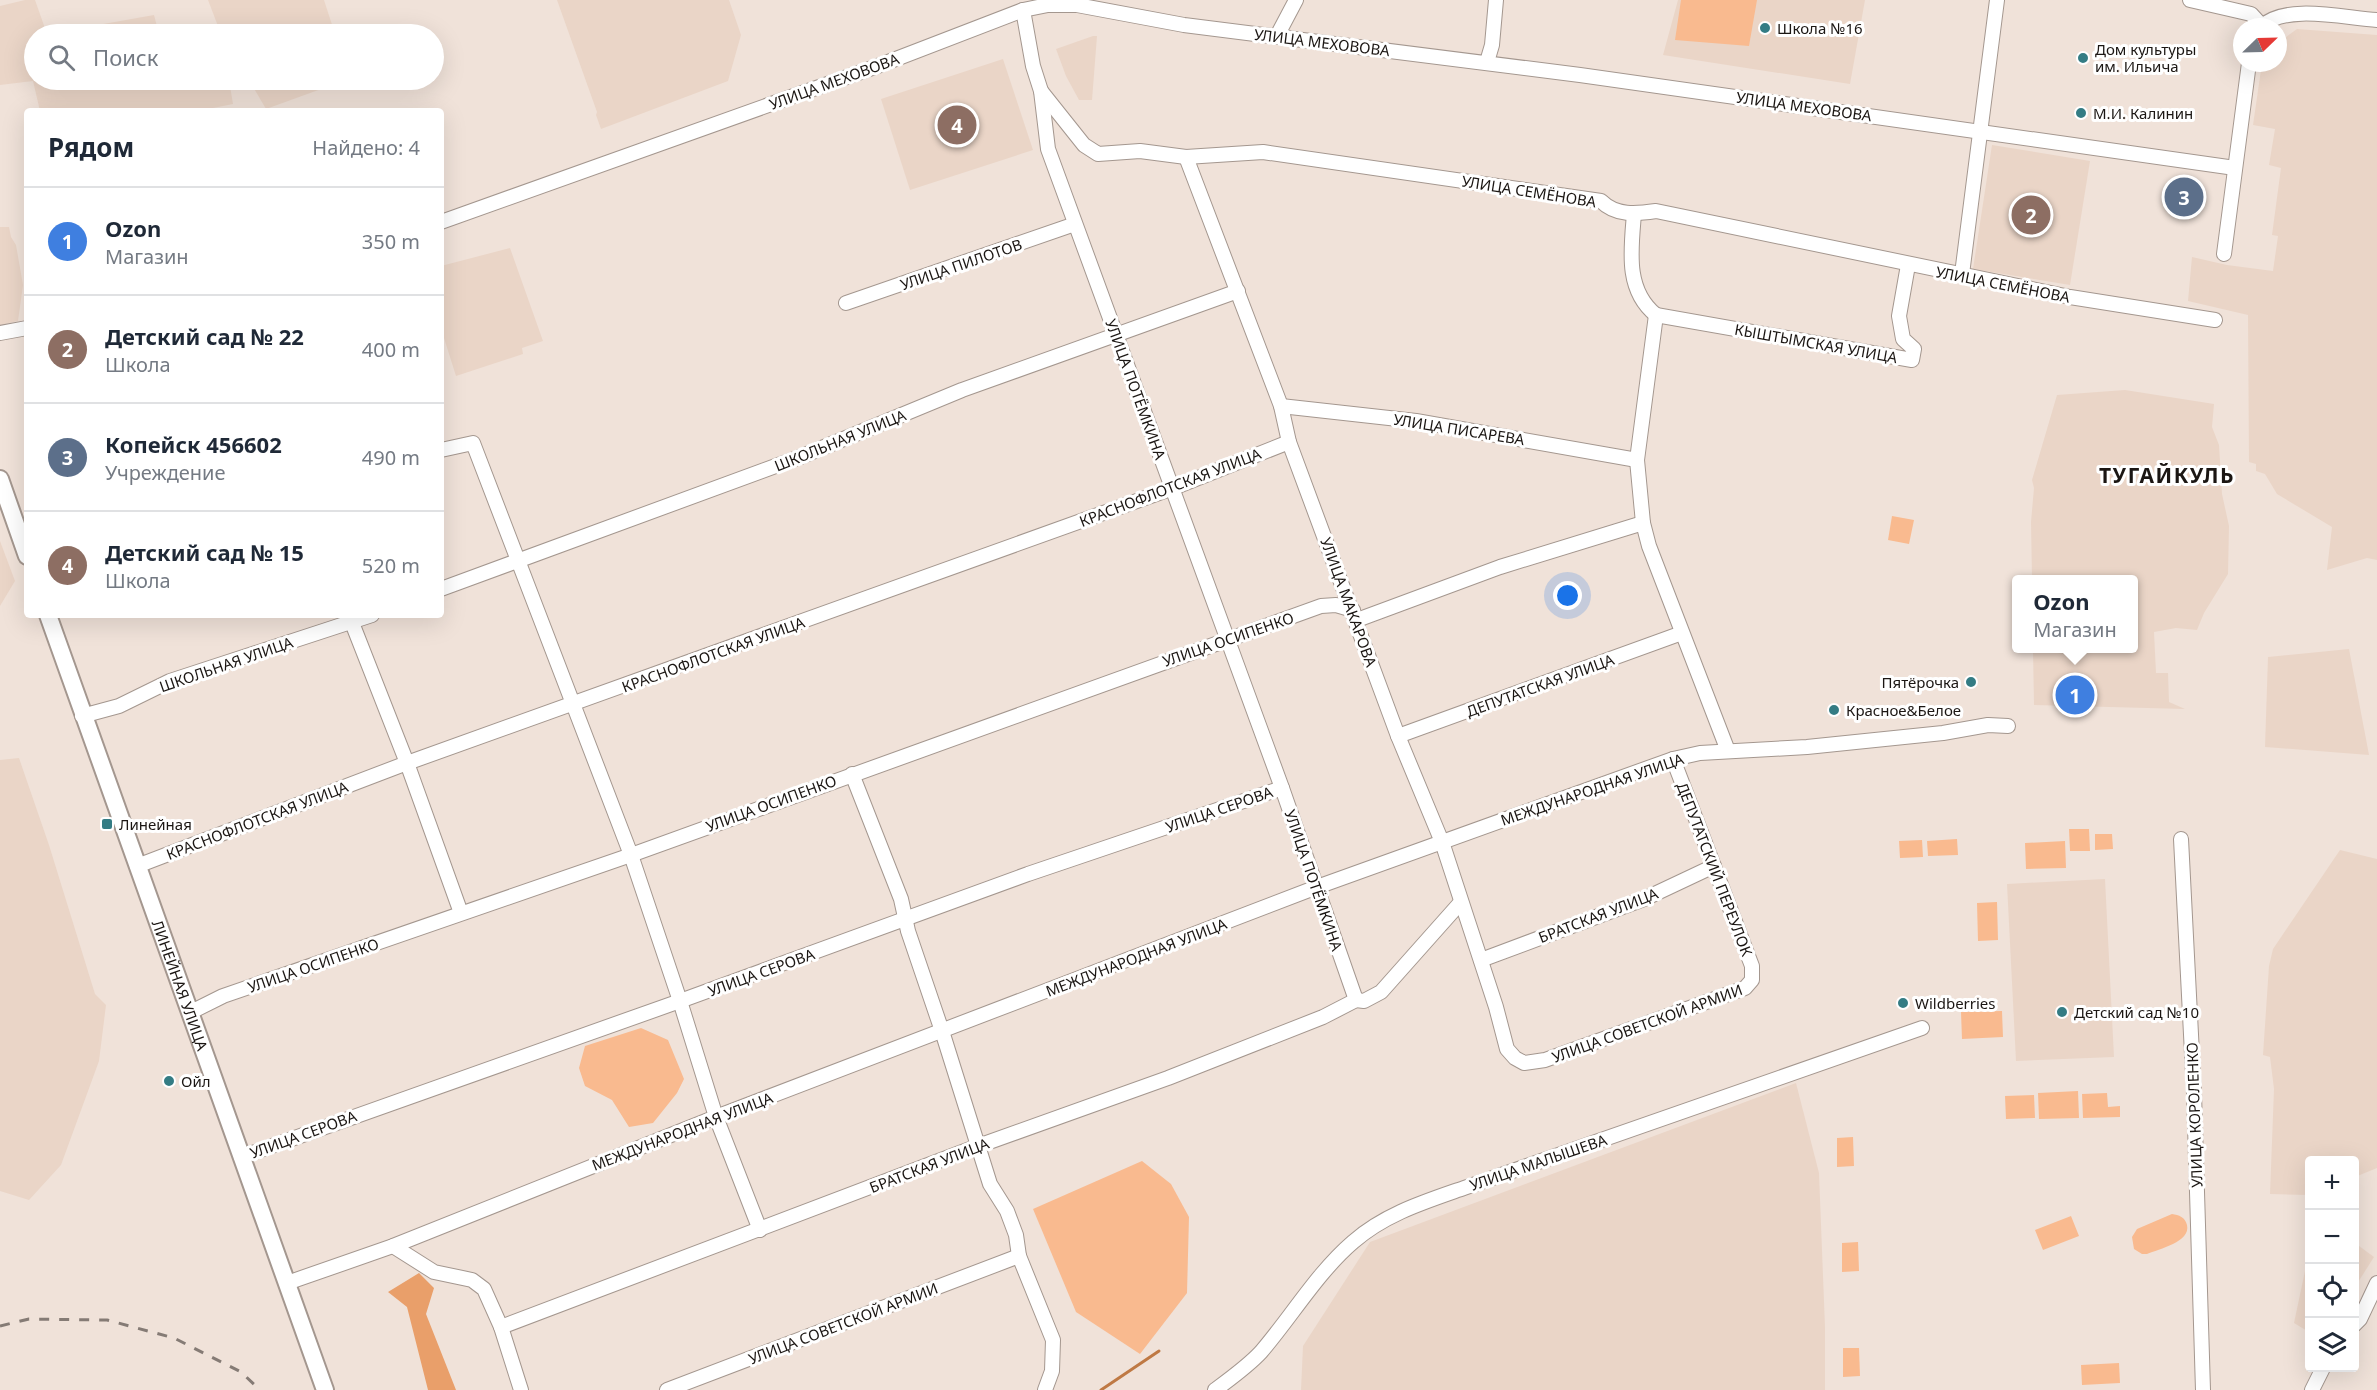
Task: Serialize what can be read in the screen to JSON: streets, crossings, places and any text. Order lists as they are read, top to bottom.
{
  "streets": {
    "main road": ["ЛИНЕЙНАЯ УЛИЦА"],
    "street": [
      "УЛИЦА МЕХОВОВА",
      "УЛИЦА СЕМЁНОВА",
      "УЛИЦА ПИЛОТОВ",
      "КЫШТЫМСКАЯ УЛИЦА",
      "УЛИЦА ПОТЁМКИНА",
      "УЛИЦА ПИСАРЕВА",
      "ШКОЛЬНАЯ УЛИЦА",
      "КРАСНОФЛОТСКАЯ УЛИЦА",
      "УЛИЦА МАКАРОВА",
      "УЛИЦА ОСИПЕНКО",
      "ДЕПУТАТСКАЯ УЛИЦА",
      "МЕЖДУНАРОДНАЯ УЛИЦА",
      "УЛИЦА СЕРОВА",
      "ДЕПУТАТСКИЙ ПЕРЕУЛОК",
      "БРАТСКАЯ УЛИЦА",
      "УЛИЦА СОВЕТСКОЙ АРМИИ",
      "УЛИЦА КОРОЛЕНКО",
      "УЛИЦА МАЛЫШЕВА"
    ]
  },
  "crossings": [
    ["УЛИЦА МЕХОВОВА", "УЛИЦА ПОТЁМКИНА"],
    ["УЛИЦА СЕМЁНОВА", "КЫШТЫМСКАЯ УЛИЦА"],
    ["УЛИЦА СЕМЁНОВА", "УЛИЦА ПОТЁМКИНА"],
    ["УЛИЦА СЕМЁНОВА", "УЛИЦА МАКАРОВА"],
    ["УЛИЦА ПИЛОТОВ", "УЛИЦА ПОТЁМКИНА"],
    ["УЛИЦА ПОТЁМКИНА", "ШКОЛЬНАЯ УЛИЦА"],
    ["УЛИЦА ПОТЁМКИНА", "КРАСНОФЛОТСКАЯ УЛИЦА"],
    ["УЛИЦА ПОТЁМКИНА", "УЛИЦА ОСИПЕНКО"],
    ["УЛИЦА ПОТЁМКИНА", "МЕЖДУНАРОДНАЯ УЛИЦА"],
    ["УЛИЦА ПОТЁМКИНА", "УЛИЦА СЕРОВА"],
    ["УЛИЦА ПОТЁМКИНА", "БРАТСКАЯ УЛИЦА"],
    ["УЛИЦА ПИСАРЕВА", "УЛИЦА МАКАРОВА"],
    ["ШКОЛЬНАЯ УЛИЦА", "УЛИЦА МАКАРОВА"],
    ["ШКОЛЬНАЯ УЛИЦА", "ЛИНЕЙНАЯ УЛИЦА"],
    ["КРАСНОФЛОТСКАЯ УЛИЦА", "УЛИЦА МАКАРОВА"],
    ["КРАСНОФЛОТСКАЯ УЛИЦА", "ЛИНЕЙНАЯ УЛИЦА"],
    ["УЛИЦА МАКАРОВА", "УЛИЦА ОСИПЕНКО"],
    ["УЛИЦА МАКАРОВА", "ДЕПУТАТСКАЯ УЛИЦА"],
    ["УЛИЦА МАКАРОВА", "МЕЖДУНАРОДНАЯ УЛИЦА"],
    ["УЛИЦА МАКАРОВА", "БРАТСКАЯ УЛИЦА"],
    ["УЛИЦА МАКАРОВА", "УЛИЦА СОВЕТСКОЙ АРМИИ"],
    ["УЛИЦА ОСИПЕНКО", "ЛИНЕЙНАЯ УЛИЦА"],
    ["МЕЖДУНАРОДНАЯ УЛИЦА", "ДЕПУТАТСКИЙ ПЕРЕУЛОК"],
    ["МЕЖДУНАРОДНАЯ УЛИЦА", "ЛИНЕЙНАЯ УЛИЦА"],
    ["УЛИЦА СЕРОВА", "ЛИНЕЙНАЯ УЛИЦА"],
    ["ДЕПУТАТСКИЙ ПЕРЕУЛОК", "БРАТСКАЯ УЛИЦА"],
    ["ДЕПУТАТСКИЙ ПЕРЕУЛОК", "УЛИЦА СОВЕТСКОЙ АРМИИ"]
  ],
  "districts": ["ТУГАЙКУЛЬ"],
  "places": {
    "other": [
      "Школа №16",
      "Дом культуры им. Ильича",
      "М.И. Калинин",
      "Пятёрочка",
      "Красное&Белое",
      "Wildberries",
      "Детский сад №10",
      "Ойл"
    ],
    "transit": ["Линейная"]
  },
  "north": "top right",
  "page": {
    "search": "Поиск",
    "pins": [
      "4",
      "3",
      "2",
      "1"
    ],
    "heading": ["Рядом", "Найдено: 4"],
    "list": [
      {
        "mark": "1",
        "name": "Ozon",
        "note": "Магазин",
        "value": "350 m"
      },
      {
        "mark": "2",
        "name": "Детский сад № 22",
        "note": "Школа",
        "value": "400 m"
      },
      {
        "mark": "3",
        "name": "Копейск 456602",
        "note": "Учреждение",
        "value": "490 m"
      },
      {
        "mark": "4",
        "name": "Детский сад № 15",
        "note": "Школа",
        "value": "520 m"
      }
    ],
    "popup": ["Ozon", "Магазин"],
    "map_buttons": ["+", "−"]
  }
}
